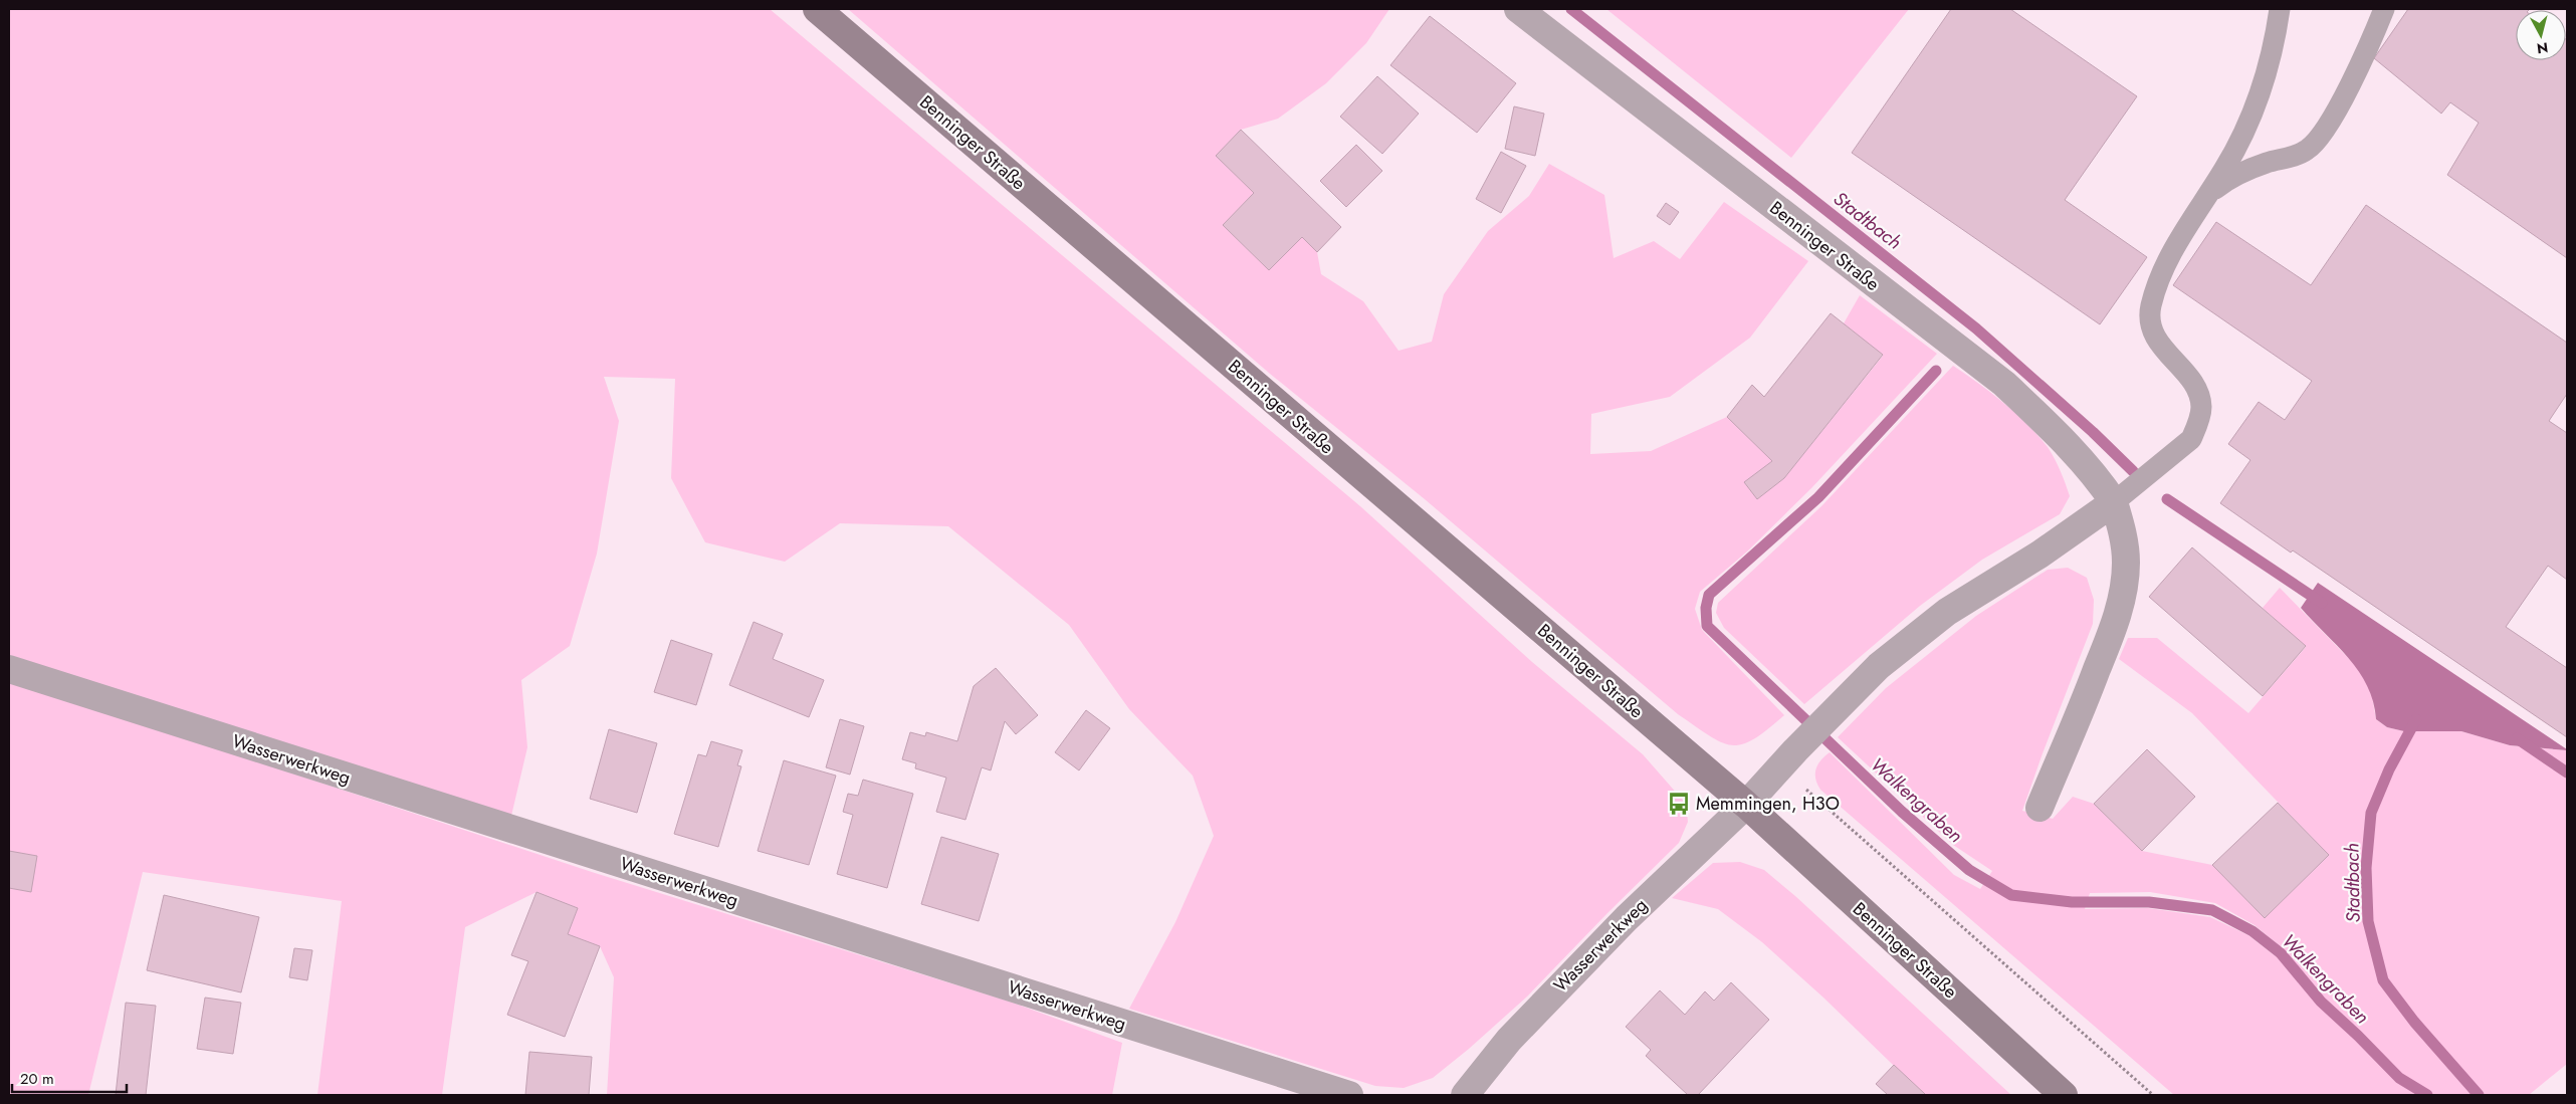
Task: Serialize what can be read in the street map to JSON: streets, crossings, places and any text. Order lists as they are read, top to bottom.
{
  "streets": {
    "main road": ["Benninger Straße"],
    "street": ["Wasserwerkweg"]
  },
  "crossings": [
    ["Benninger Straße", "Wasserwerkweg"]
  ],
  "water": ["Stadtbach", "Walkengraben"],
  "places": {
    "bus stop": ["Memmingen, H3O"]
  },
  "scale_bar": "20 m",
  "north": "bottom"
}
